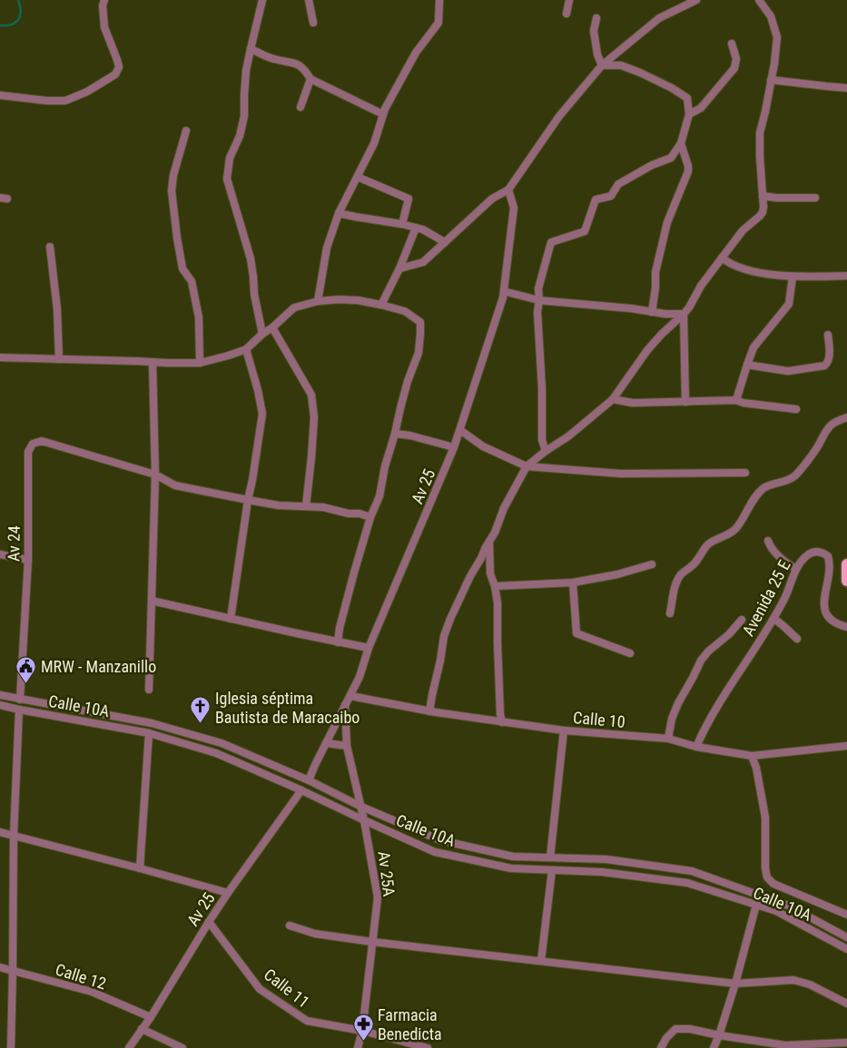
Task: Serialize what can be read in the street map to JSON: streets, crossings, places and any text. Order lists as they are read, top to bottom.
{
  "streets": {
    "street": [
      "Av 25",
      "Av 24",
      "Avenida 25 E",
      "Calle 10A",
      "Calle 10",
      "Av 25A",
      "Calle 12",
      "Calle 11"
    ]
  },
  "crossings": [
    ["Av 25", "Calle 10A"],
    ["Av 25", "Calle 10"],
    ["Av 25", "Av 25A"],
    ["Av 25", "Calle 12"],
    ["Av 25", "Calle 11"],
    ["Av 24", "Calle 10A"],
    ["Avenida 25 E", "Calle 10"],
    ["Calle 10A", "Av 25A"],
    ["Av 25A", "Calle 11"]
  ],
  "places": {
    "public building": ["MRW - Manzanillo"],
    "church": ["Iglesia séptima Bautista de Maracaibo"],
    "pharmacy": ["Farmacia Benedicta"]
  }
}
